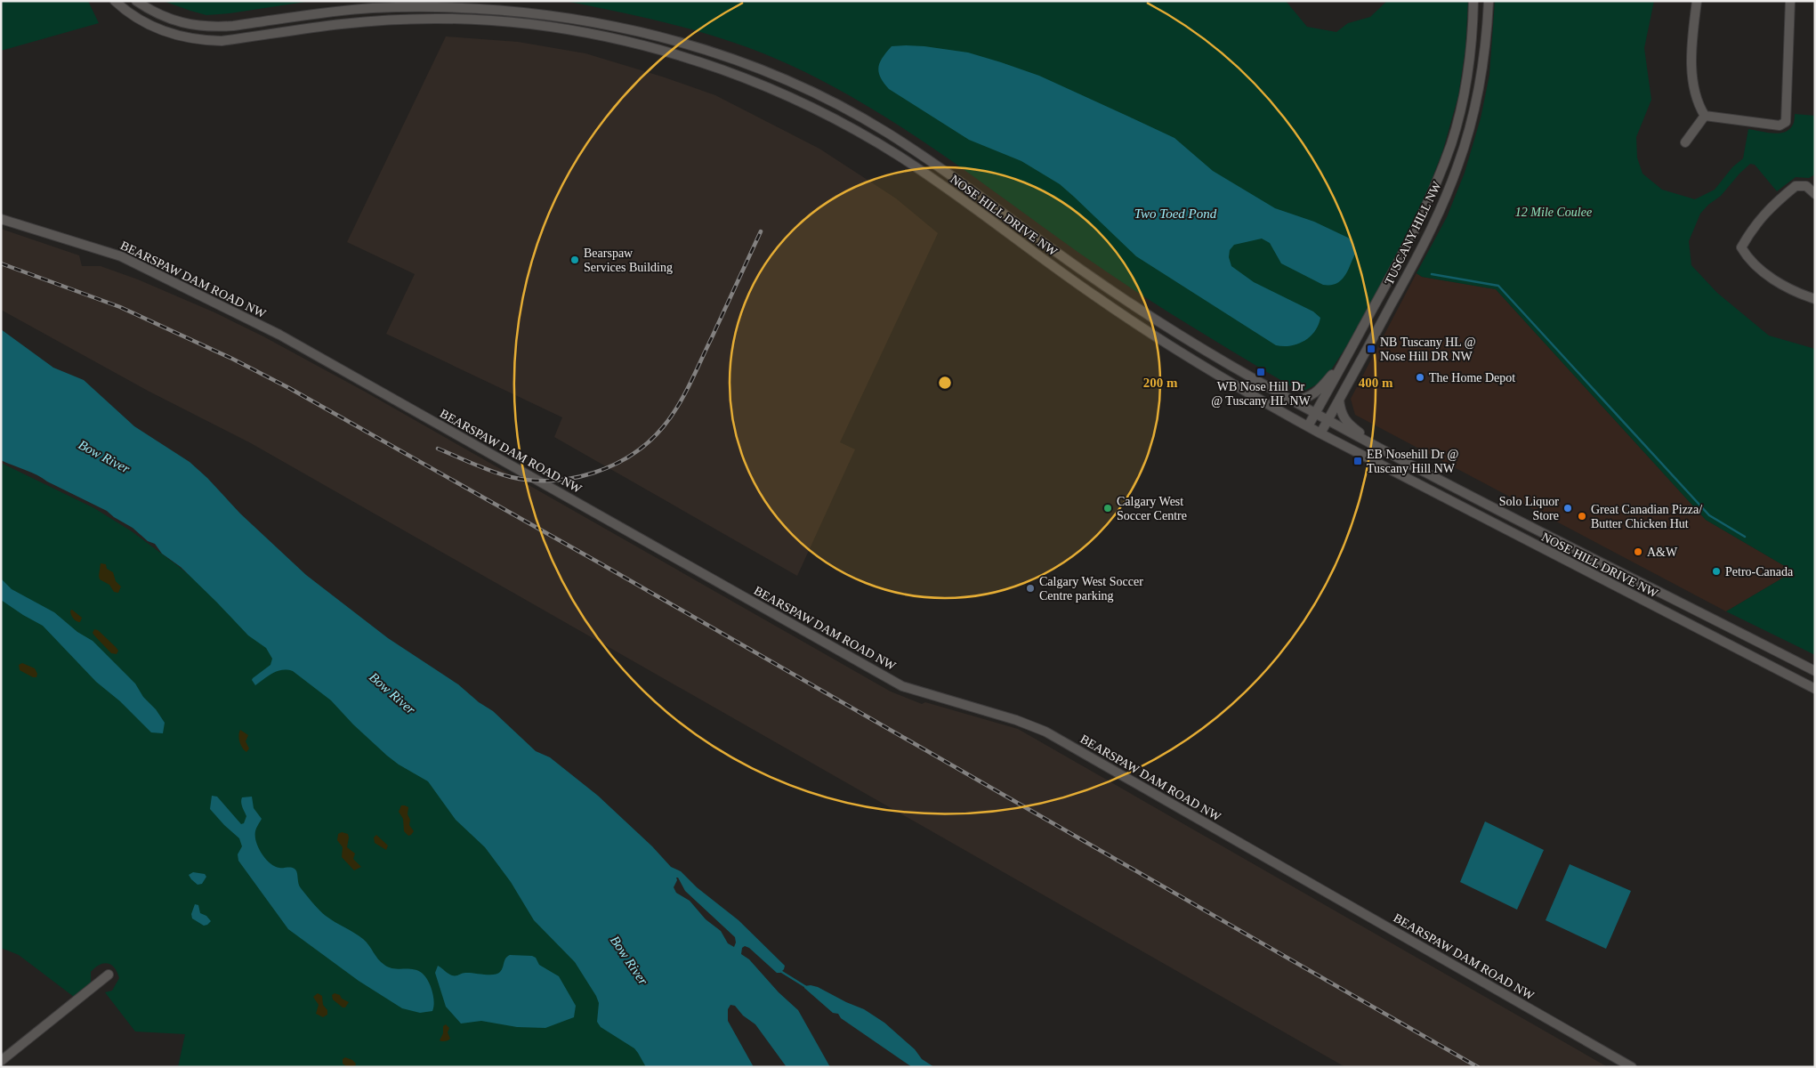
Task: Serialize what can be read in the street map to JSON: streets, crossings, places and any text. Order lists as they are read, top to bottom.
{
  "streets": {
    "street": ["NOSE HILL DRIVE NW", "TUSCANY HILL NW", "BEARSPAW DAM ROAD NW"]
  },
  "crossings": [
    ["NOSE HILL DRIVE NW", "TUSCANY HILL NW"]
  ],
  "water": ["Two Toed Pond", "Bow River"],
  "parks": ["12 Mile Coulee"],
  "places": {
    "other": [
      "Bearspaw Services Building",
      "The Home Depot",
      "Calgary West Soccer Centre",
      "Solo Liquor Store",
      "Great Canadian Pizza/ Butter Chicken Hut",
      "A&W",
      "Petro-Canada",
      "Calgary West Soccer Centre parking"
    ],
    "transit": ["NB Tuscany HL @ Nose Hill DR NW", "WB Nose Hill Dr @ Tuscany HL NW", "EB Nosehill Dr @ Tuscany Hill NW"]
  },
  "rings": ["200 m", "400 m"]
}
